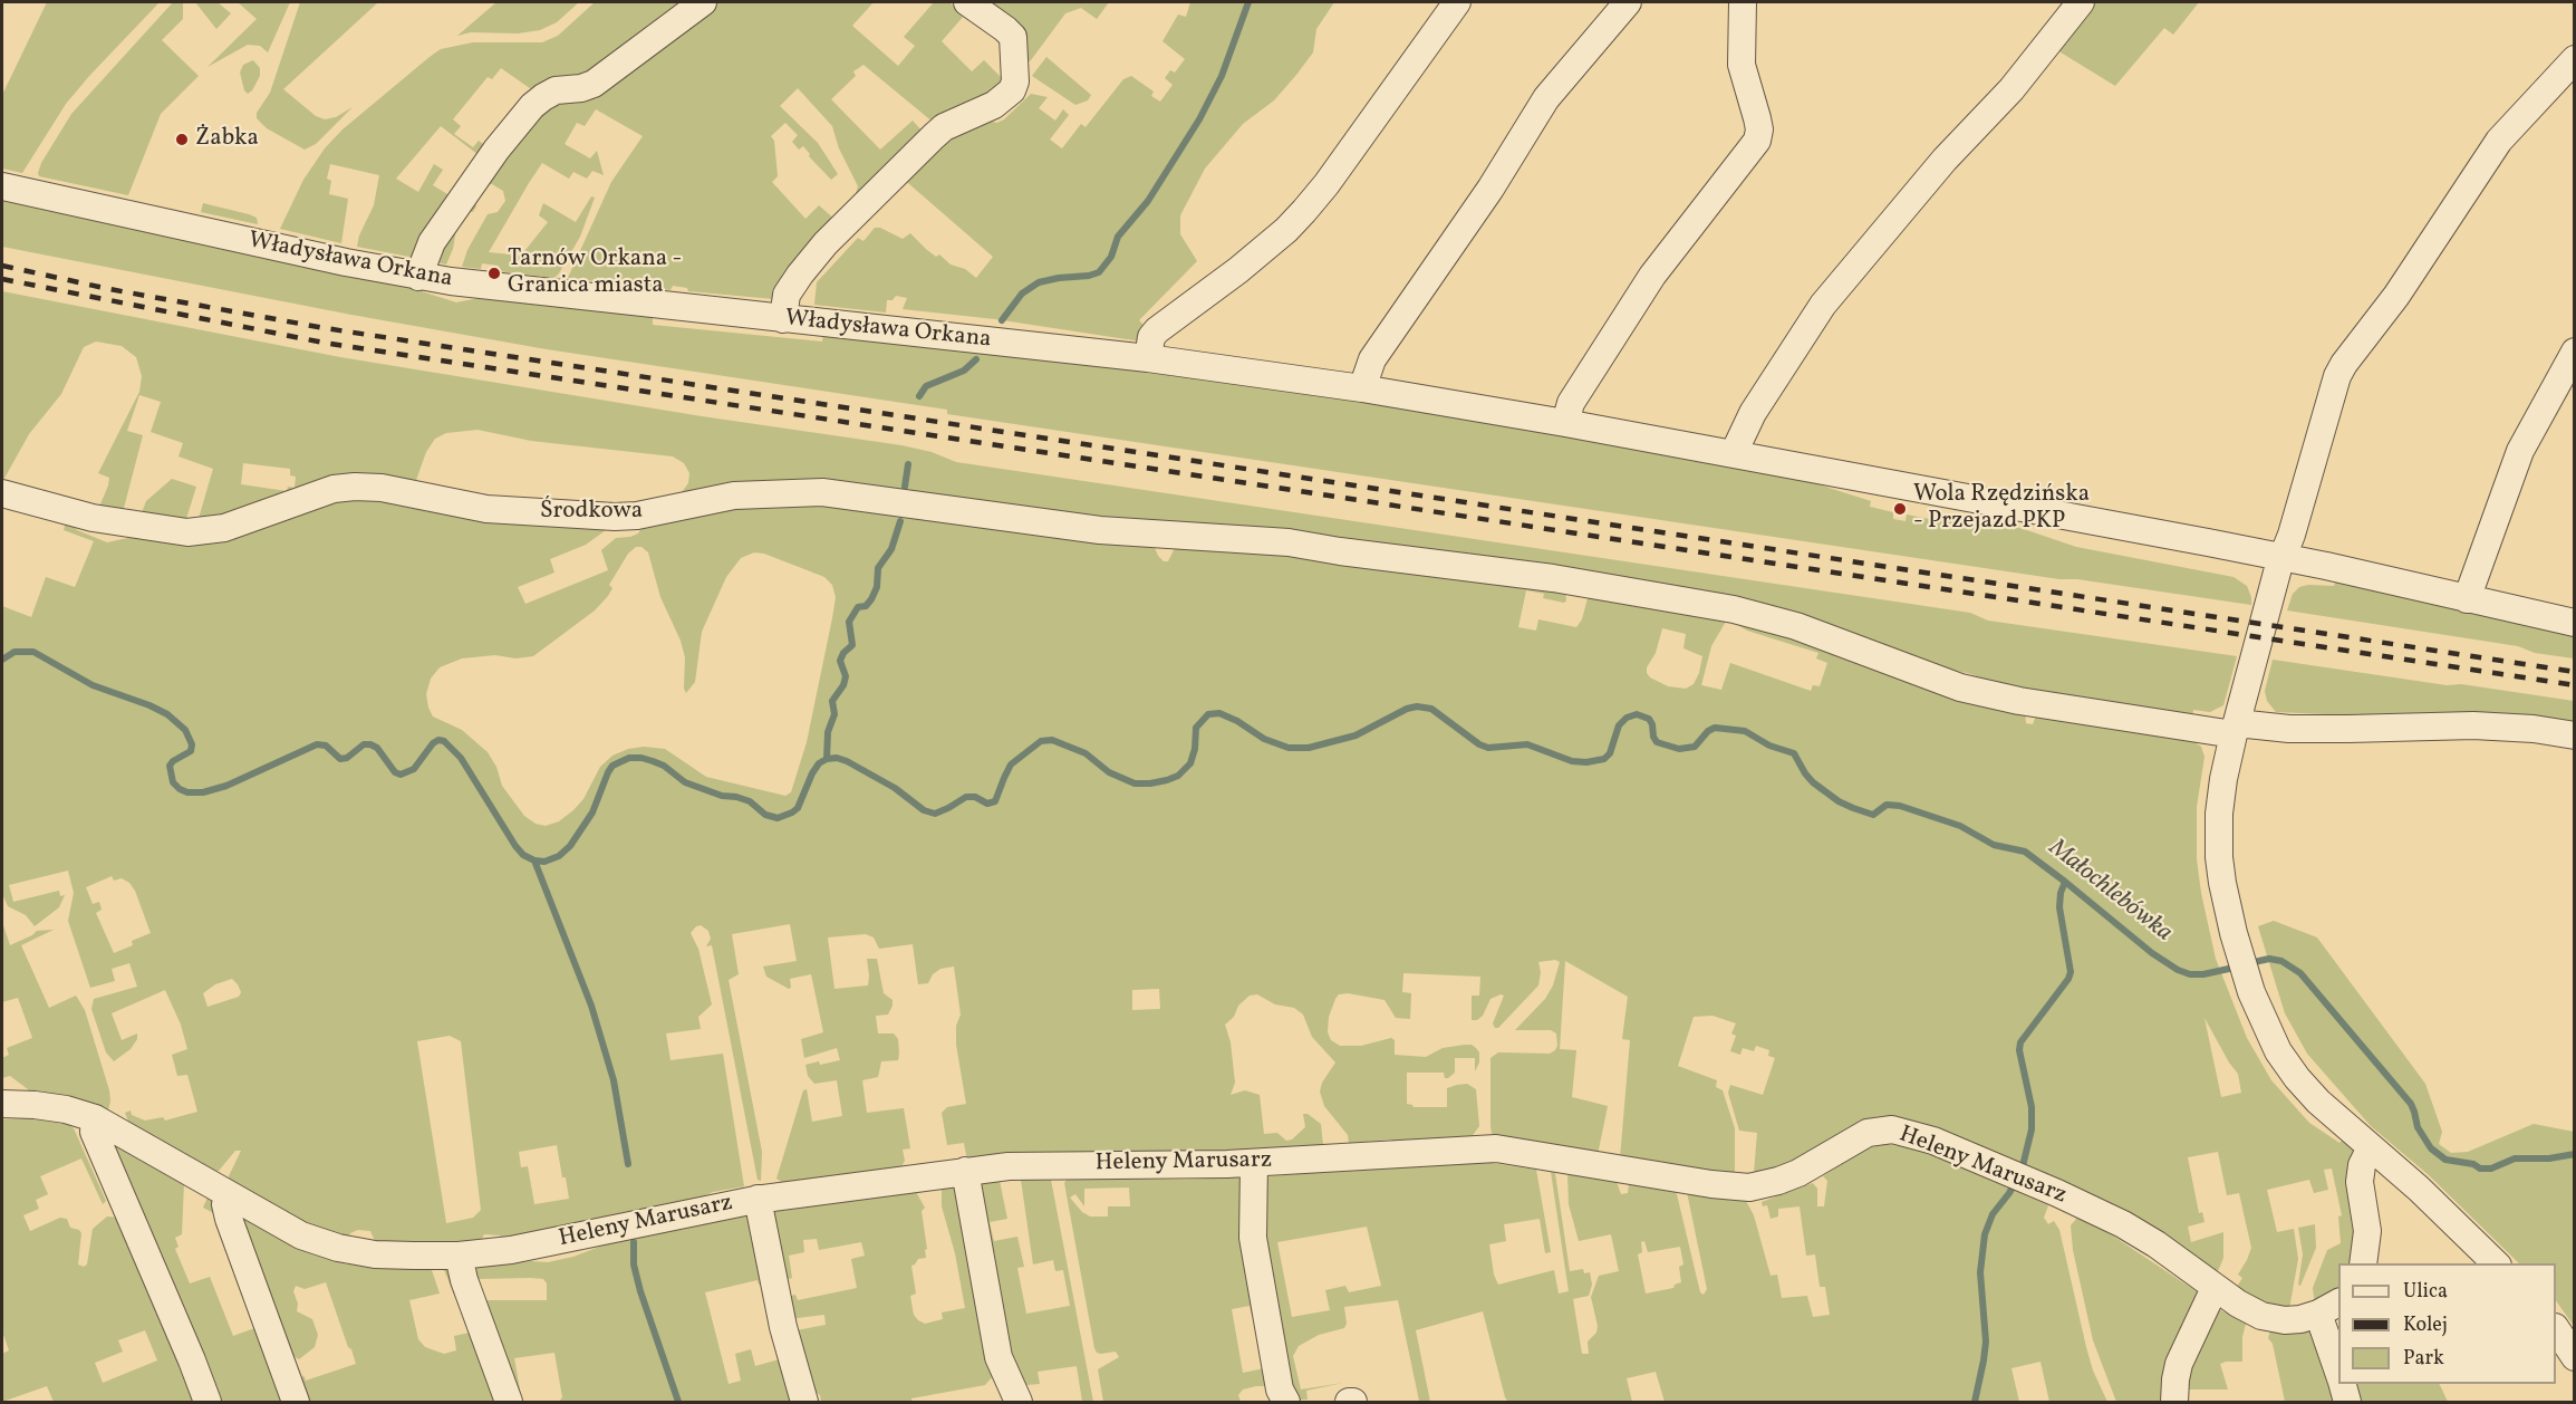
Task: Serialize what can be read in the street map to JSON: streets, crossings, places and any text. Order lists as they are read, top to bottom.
{
  "streets": {
    "street": ["Władysława Orkana", "Środkowa", "Heleny Marusarz"]
  },
  "water": ["Małochlebówka"],
  "places": ["Żabka", "Tarnów Orkana - Granica miasta", "Wola Rzędzińska - Przejazd PKP"],
  "legend": ["Ulica", "Kolej", "Park"]
}
